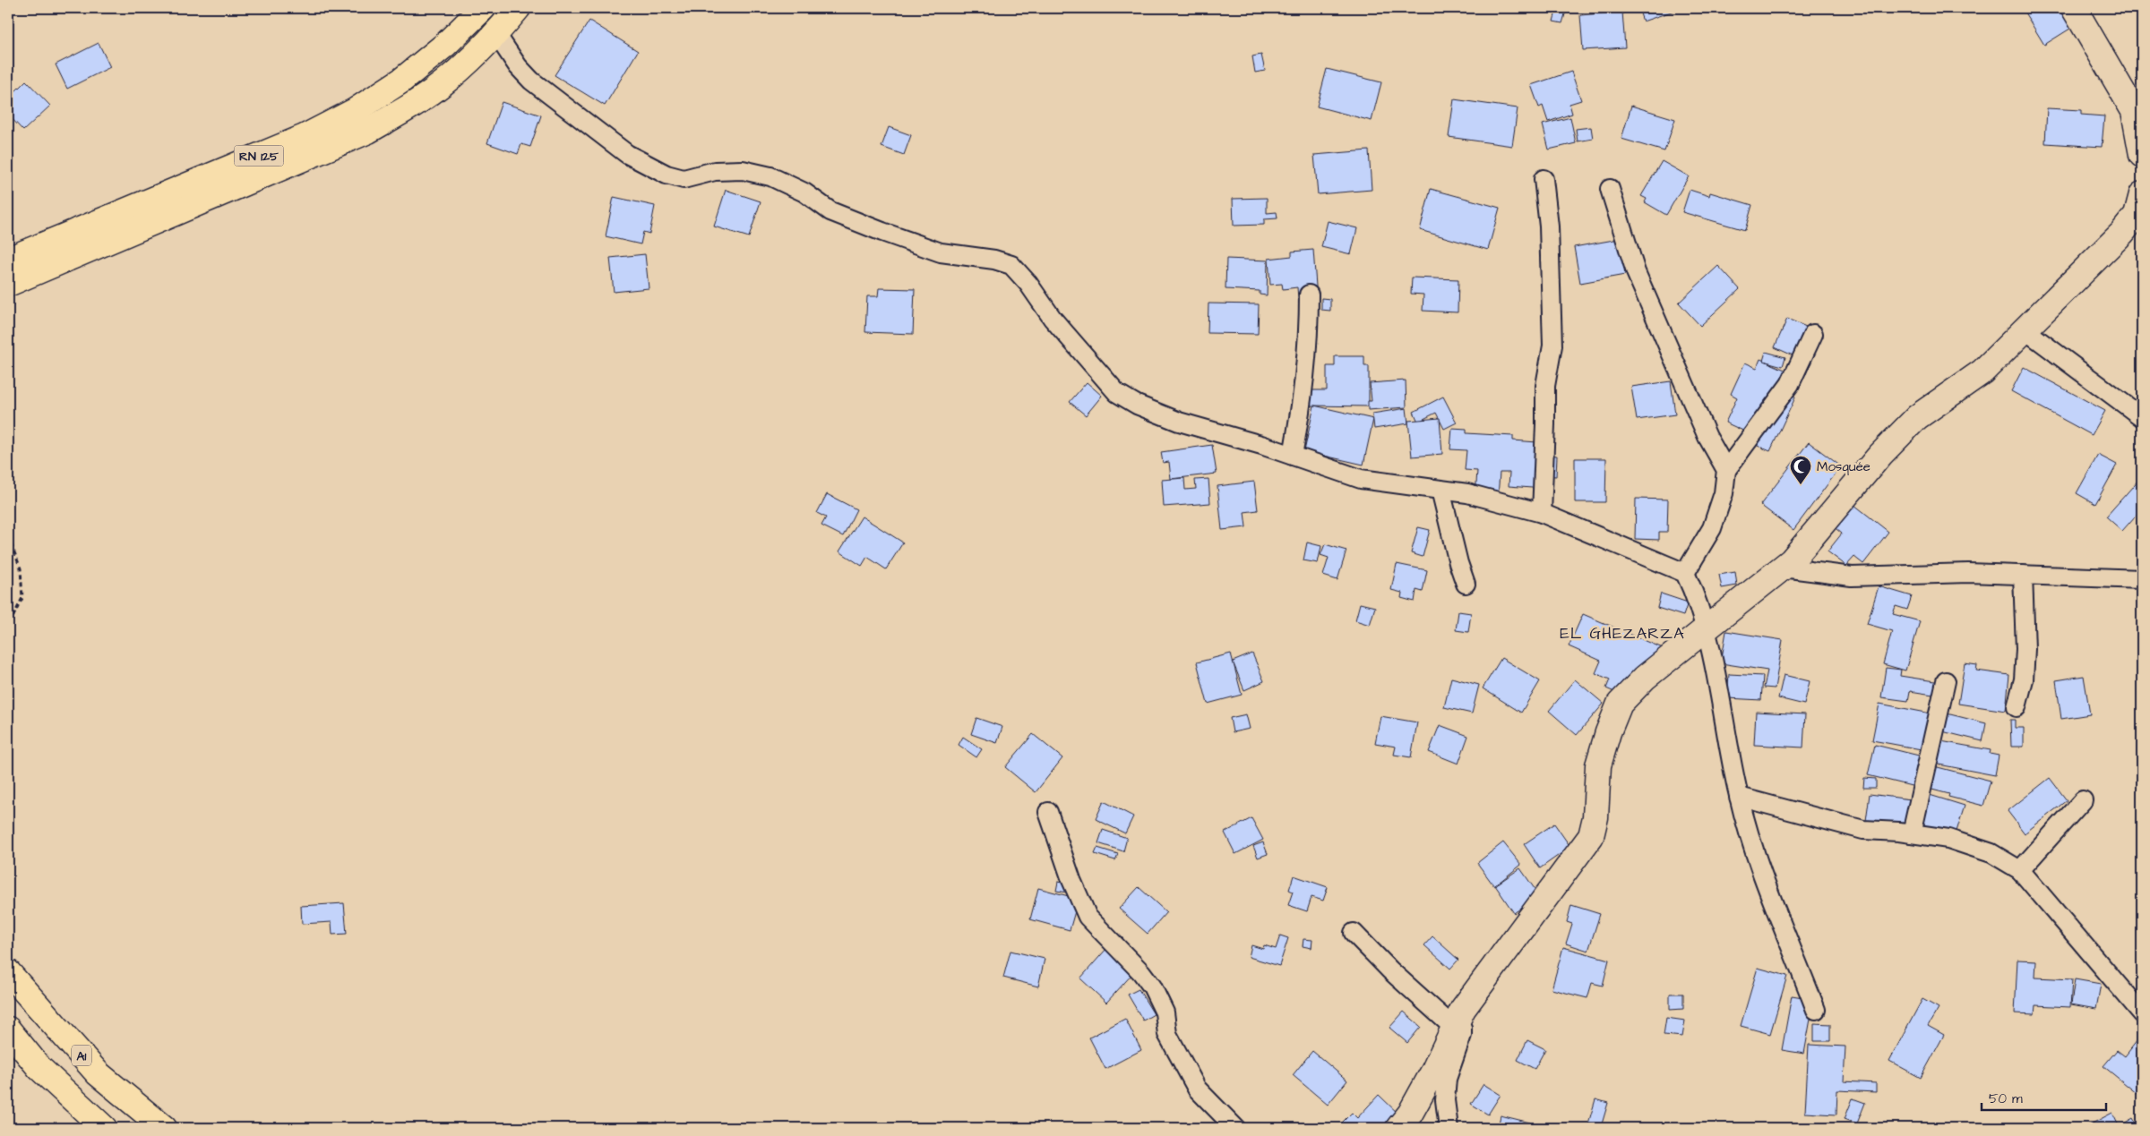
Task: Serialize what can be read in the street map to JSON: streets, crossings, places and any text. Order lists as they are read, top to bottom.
{
  "streets": {
    "highway": ["RN 125", "A1"]
  },
  "districts": ["EL GHEZARZA"],
  "places": {
    "mosque": ["Mosquée"]
  },
  "scale_bar": "50 m"
}
